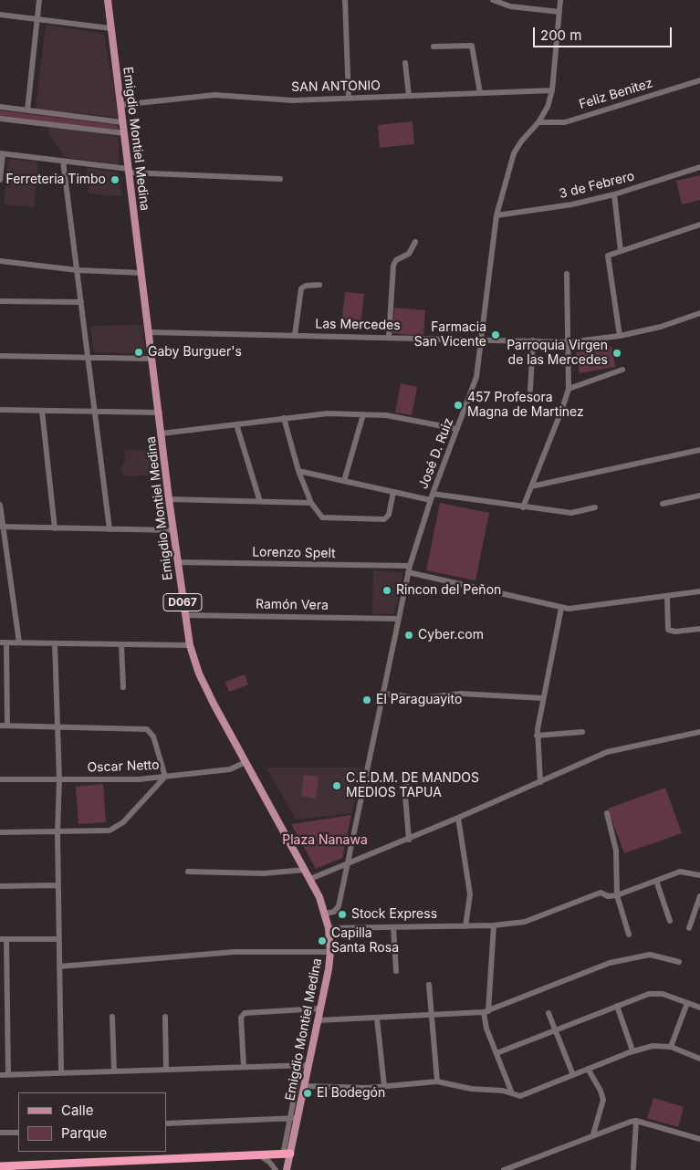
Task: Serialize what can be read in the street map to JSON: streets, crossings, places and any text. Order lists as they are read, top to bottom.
{
  "streets": {
    "main road": ["Emigdio Montiel Medina", "D067"],
    "street": [
      "SAN ANTONIO",
      "Feliz Benitez",
      "3 de Febrero",
      "Las Mercedes",
      "José D. Ruiz",
      "Lorenzo Spelt",
      "Ramón Vera",
      "Oscar Netto"
    ]
  },
  "crossings": [
    ["SAN ANTONIO", "Emigdio Montiel Medina"],
    ["SAN ANTONIO", "José D. Ruiz"],
    ["Feliz Benitez", "José D. Ruiz"],
    ["Emigdio Montiel Medina", "Las Mercedes"],
    ["Emigdio Montiel Medina", "José D. Ruiz"],
    ["Emigdio Montiel Medina", "Lorenzo Spelt"],
    ["Emigdio Montiel Medina", "Ramón Vera"],
    ["Emigdio Montiel Medina", "Oscar Netto"],
    ["3 de Febrero", "José D. Ruiz"],
    ["Las Mercedes", "José D. Ruiz"],
    ["José D. Ruiz", "Lorenzo Spelt"],
    ["José D. Ruiz", "Ramón Vera"]
  ],
  "parks": ["Plaza Nanawa"],
  "places": [
    "Ferreteria Timbo",
    "Farmacia San Vicente",
    "Gaby Burguer's",
    "Parroquia Virgen de las Mercedes",
    "457 Profesora Magna de Martinez",
    "Rincon del Peñon",
    "Cyber.com",
    "El Paraguayito",
    "C.E.D.M. DE MANDOS MEDIOS TAPUA",
    "Stock Express",
    "Capilla Santa Rosa",
    "El Bodegón"
  ],
  "legend": ["Calle", "Parque"],
  "scale_bar": "200 m"
}
